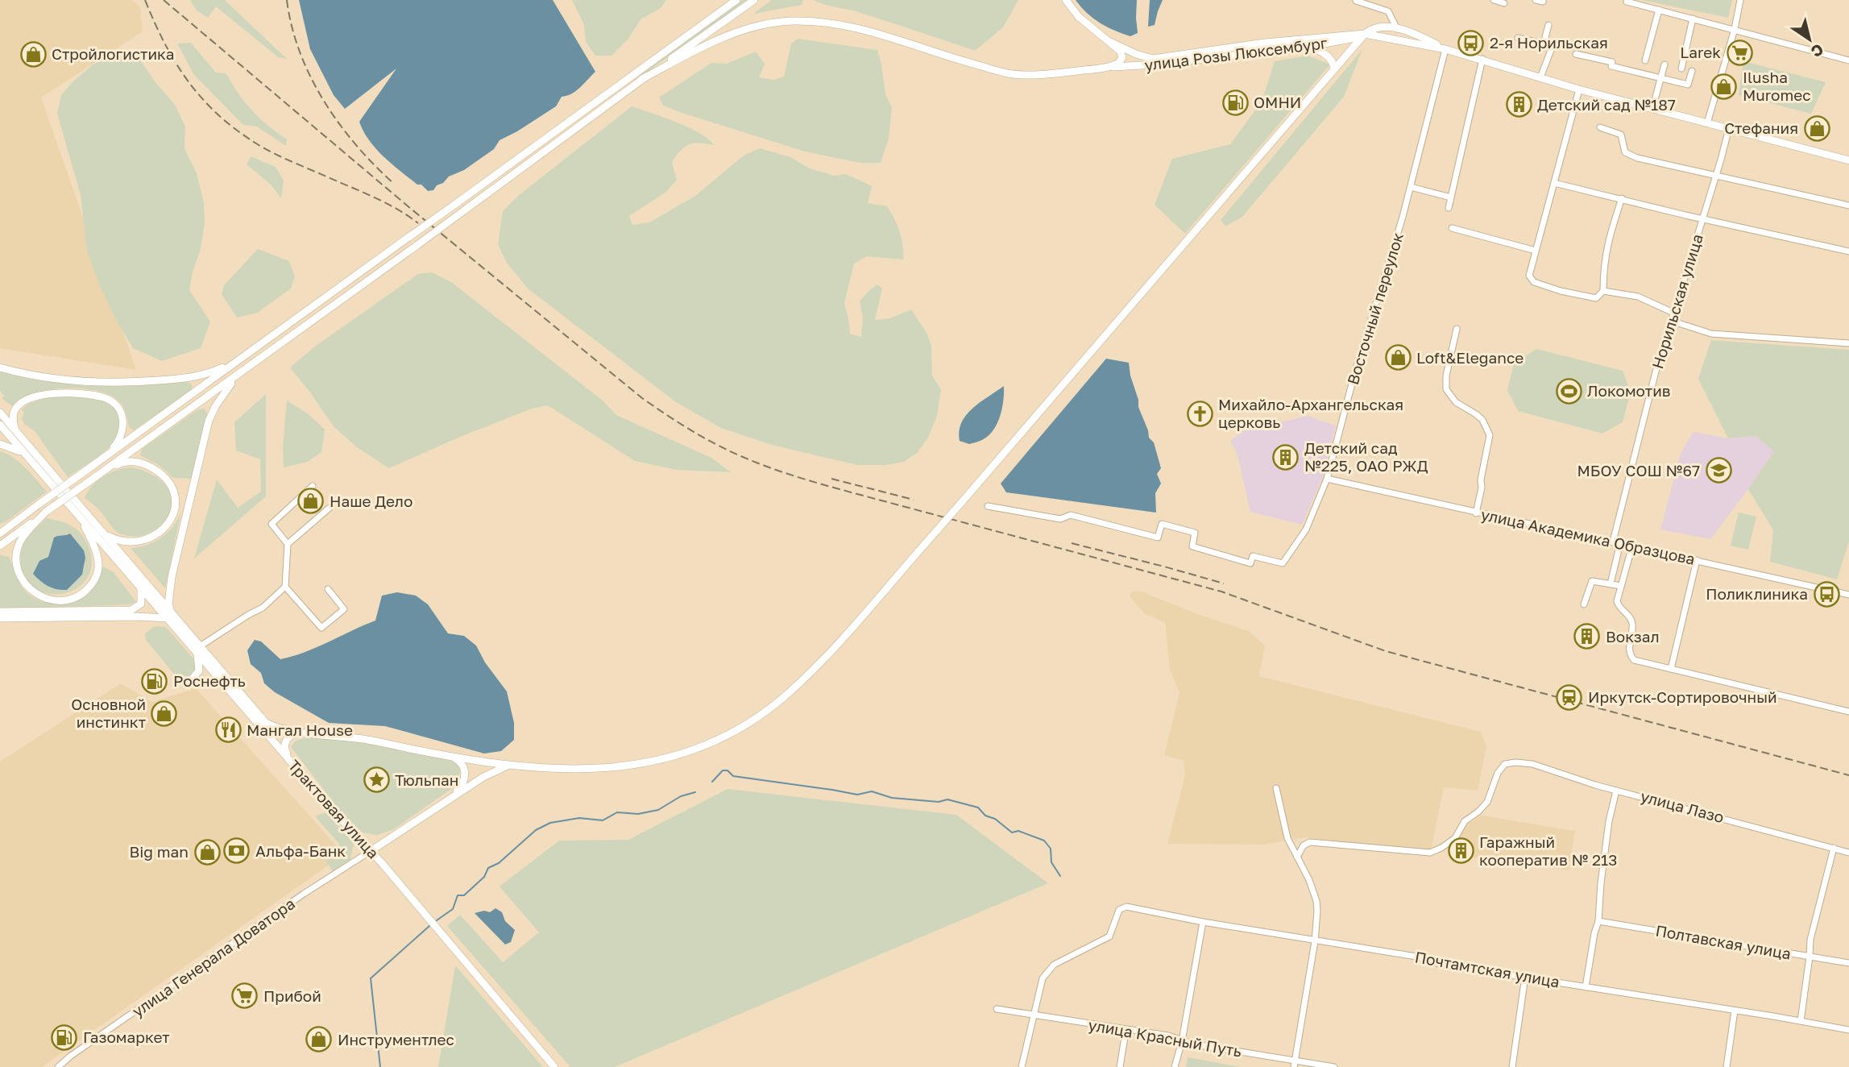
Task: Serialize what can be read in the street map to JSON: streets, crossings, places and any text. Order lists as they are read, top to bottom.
{
  "streets": {
    "main road": ["улица Розы Люксембург", "Трактовая улица"],
    "street": [
      "Норильская улица",
      "Восточный переулок",
      "улица Академика Образцова",
      "улица Лазо",
      "Полтавская улица",
      "улица Генерала Доватора",
      "Почтамтская улица",
      "улица Красный Путь"
    ]
  },
  "crossings": [
    ["улица Розы Люксембург", "Норильская улица"],
    ["улица Розы Люксембург", "Восточный переулок"],
    ["Норильская улица", "улица Академика Образцова"],
    ["Восточный переулок", "улица Академика Образцова"],
    ["Трактовая улица", "улица Генерала Доватора"],
    ["Почтамтская улица", "улица Красный Путь"]
  ],
  "places": {
    "bus stop": ["2-я Норильская", "Поликлиника"],
    "supermarket": ["Larek", "Прибой"],
    "shop": [
      "Стройлогистика",
      "Ilusha Muromec",
      "Стефания",
      "Loft&Elegance",
      "Наше Дело",
      "Основной инстинкт",
      "Big man",
      "Инструментлес"
    ],
    "fuel station": ["ОМНИ", "Роснефть", "Газомаркет"],
    "building": [
      "Детский сад №187",
      "Детский сад №225, ОАО РЖД",
      "Вокзал",
      "Гаражный кооператив № 213"
    ],
    "sports": ["Локомотив"],
    "church": ["Михайло-Архангельская церковь"],
    "school or university": ["МБОУ СОШ №67"],
    "station": ["Иркутск-Сортировочный"],
    "restaurant": ["Мангал House"],
    "place": ["Тюльпан"],
    "bank": ["Альфа-Банк"]
  },
  "north": "bottom right"
}
